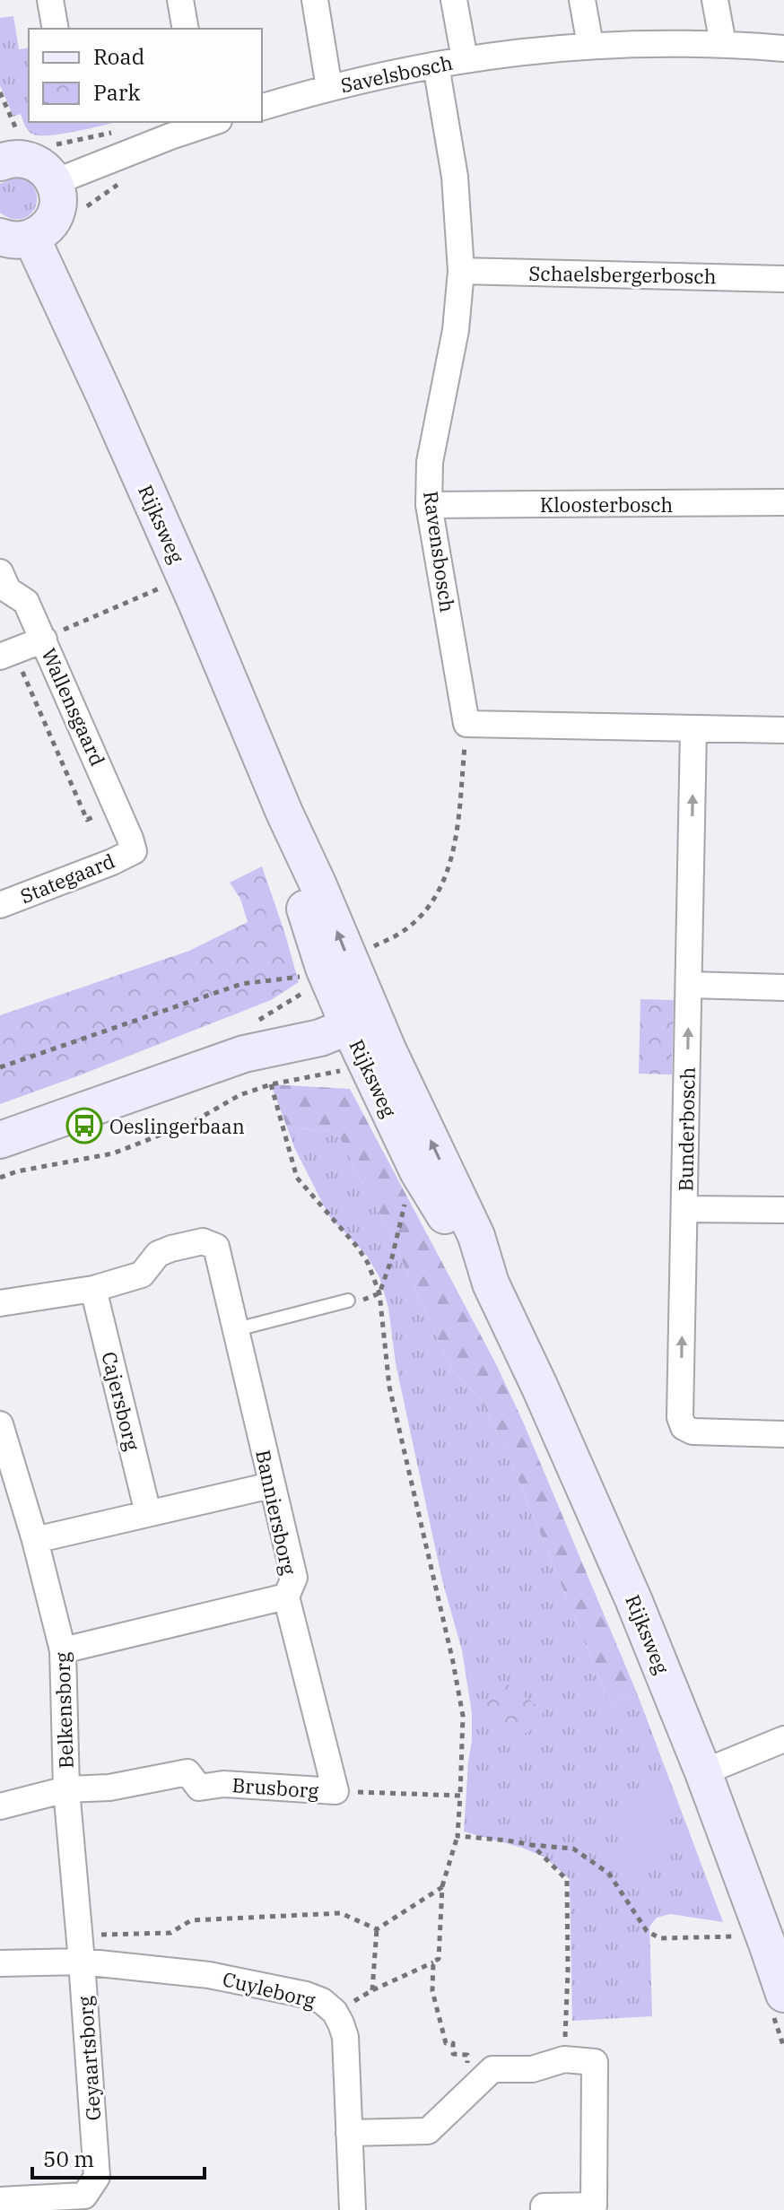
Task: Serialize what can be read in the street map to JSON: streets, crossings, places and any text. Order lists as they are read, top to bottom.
{
  "streets": {
    "main road": ["Rijksweg"],
    "street": [
      "Savelsbosch",
      "Schaelsbergerbosch",
      "Kloosterbosch",
      "Ravensbosch",
      "Wallensgaard",
      "Stategaard",
      "Bunderbosch",
      "Cajersborg",
      "Banniersborg",
      "Belkensborg",
      "Brusborg",
      "Cuyleborg",
      "Geyaartsborg"
    ]
  },
  "crossings": [
    ["Savelsbosch", "Ravensbosch"],
    ["Schaelsbergerbosch", "Ravensbosch"],
    ["Kloosterbosch", "Ravensbosch"],
    ["Wallensgaard", "Stategaard"],
    ["Cajersborg", "Banniersborg"],
    ["Banniersborg", "Belkensborg"],
    ["Banniersborg", "Brusborg"],
    ["Belkensborg", "Brusborg"],
    ["Belkensborg", "Cuyleborg"],
    ["Belkensborg", "Geyaartsborg"],
    ["Cuyleborg", "Geyaartsborg"]
  ],
  "one_way": ["Bunderbosch"],
  "places": {
    "bus stop": ["Oeslingerbaan"]
  },
  "legend": ["Road", "Park"],
  "scale_bar": "50 m"
}
